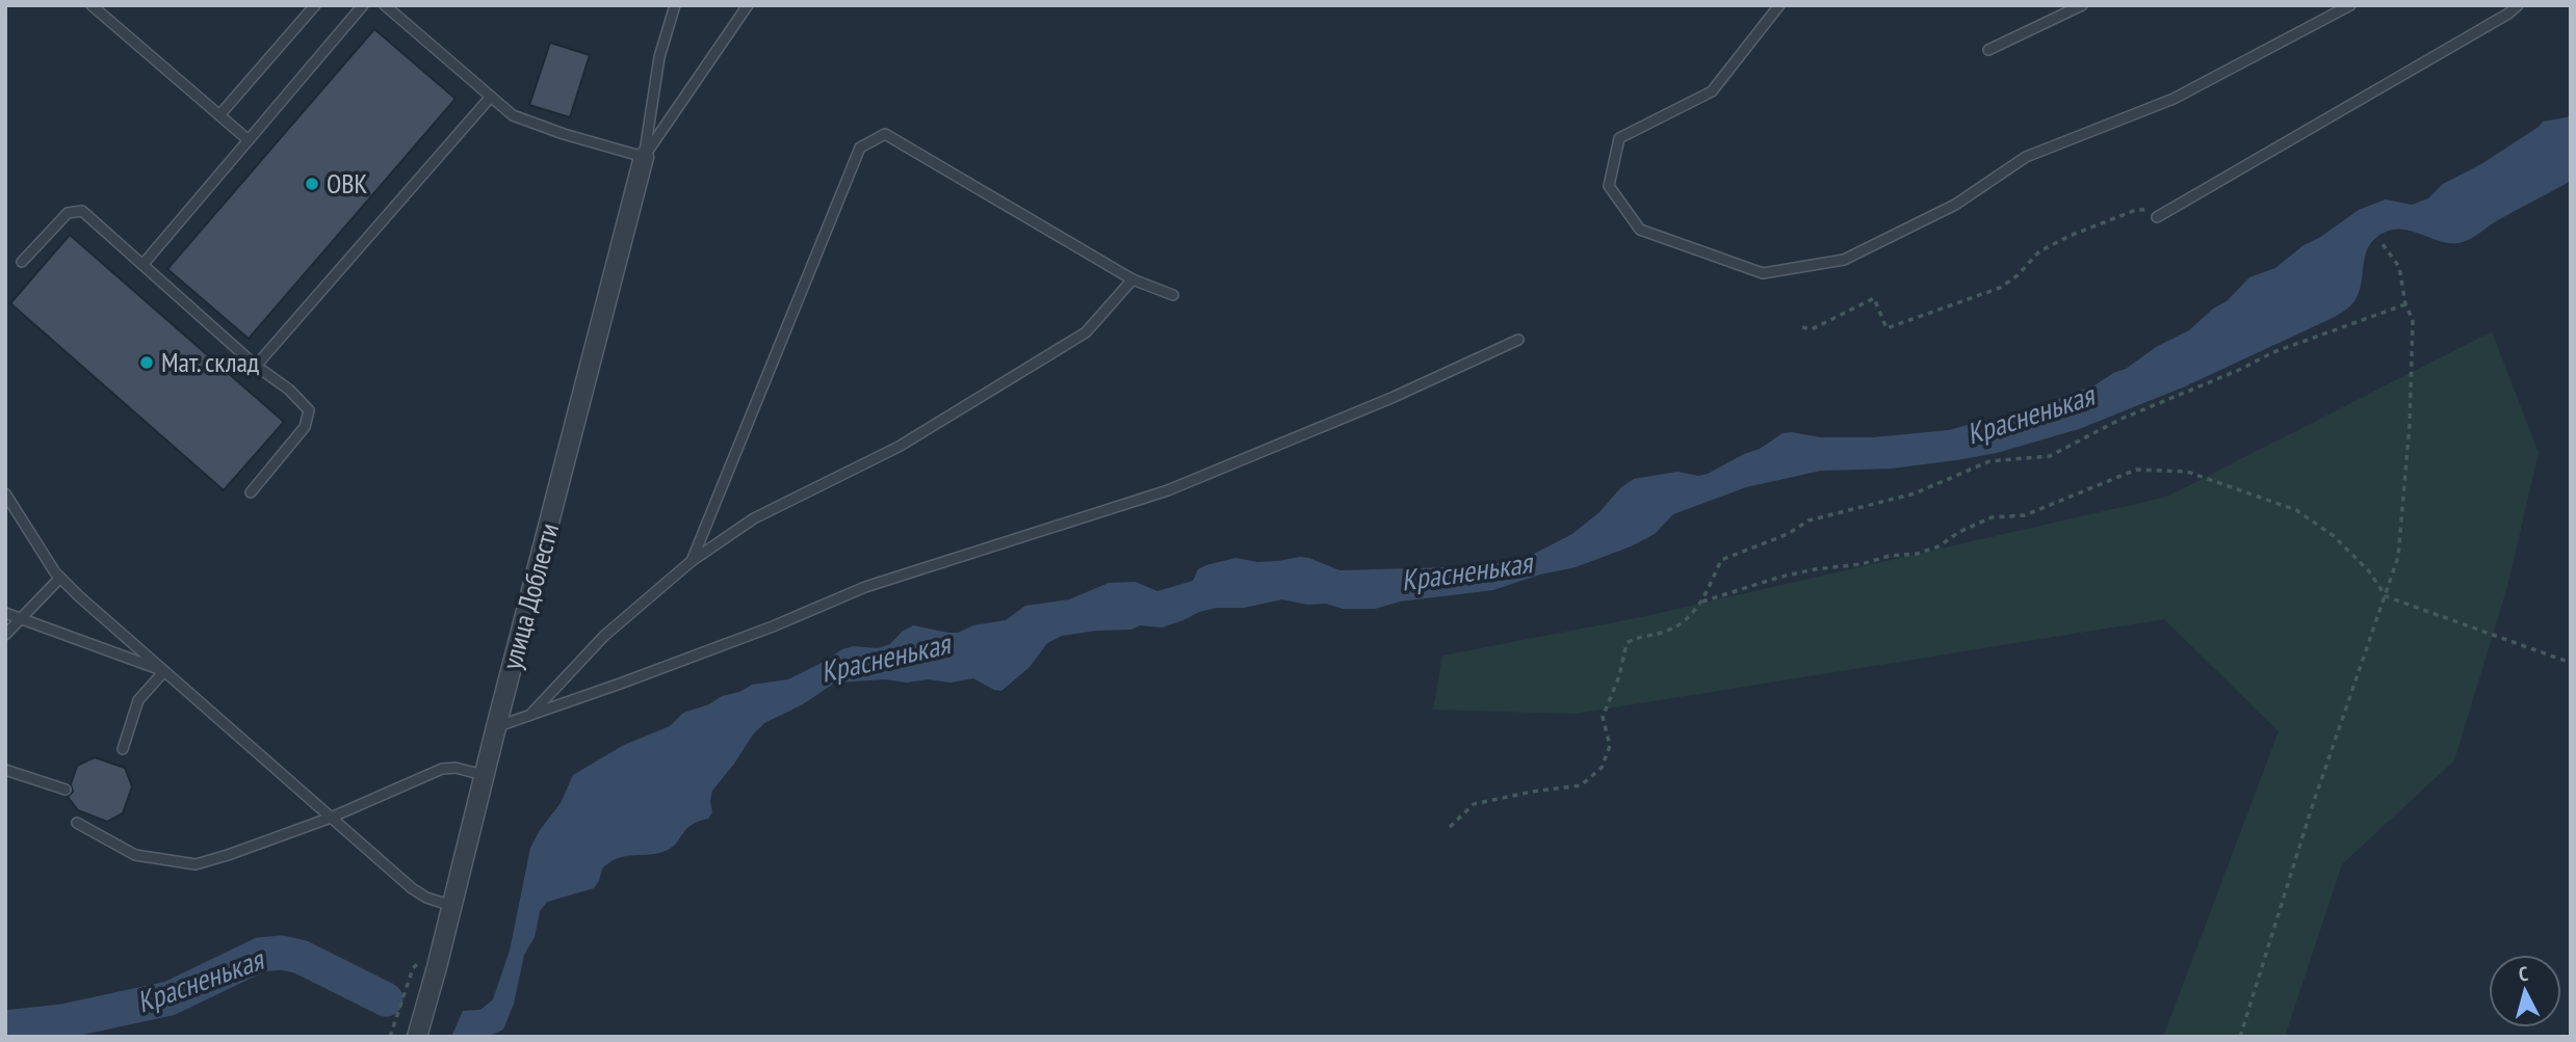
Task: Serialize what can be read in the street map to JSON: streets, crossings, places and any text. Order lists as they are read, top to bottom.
{
  "streets": {
    "street": ["улица Доблести"]
  },
  "water": ["Красненькая"],
  "places": ["ОВК", "Мат. склад"],
  "north": "top"
}
